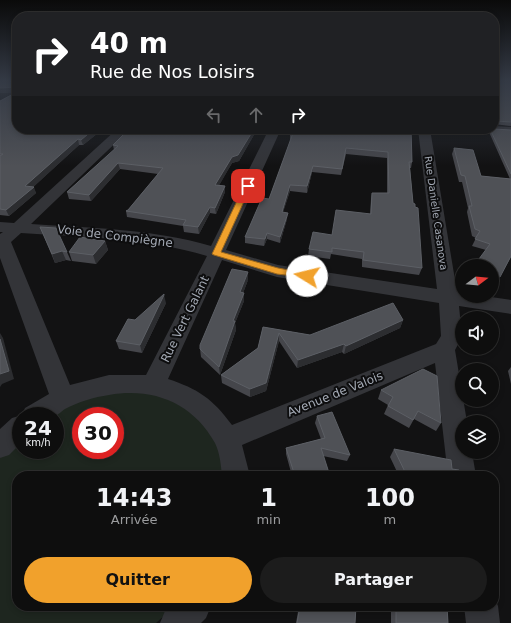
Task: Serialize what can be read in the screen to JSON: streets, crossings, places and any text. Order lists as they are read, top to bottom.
{
  "streets": {
    "street": [
      "Rue Danielle Casanova",
      "Voie de Compiègne",
      "Rue Vert Galant",
      "Avenue de Valois"
    ]
  },
  "crossings": [
    ["Rue Danielle Casanova", "Voie de Compiègne"],
    ["Rue Danielle Casanova", "Avenue de Valois"],
    ["Voie de Compiègne", "Rue Vert Galant"]
  ],
  "north": "right",
  "page": {
    "turn": ["40 m", "Rue de Nos Loisirs"],
    "speed": "24 km/h",
    "limit": "30",
    "eta": [
      "14:43",
      "Arrivée",
      "1",
      "min",
      "100",
      "m"
    ],
    "buttons": ["Quitter", "Partager"]
  }
}
